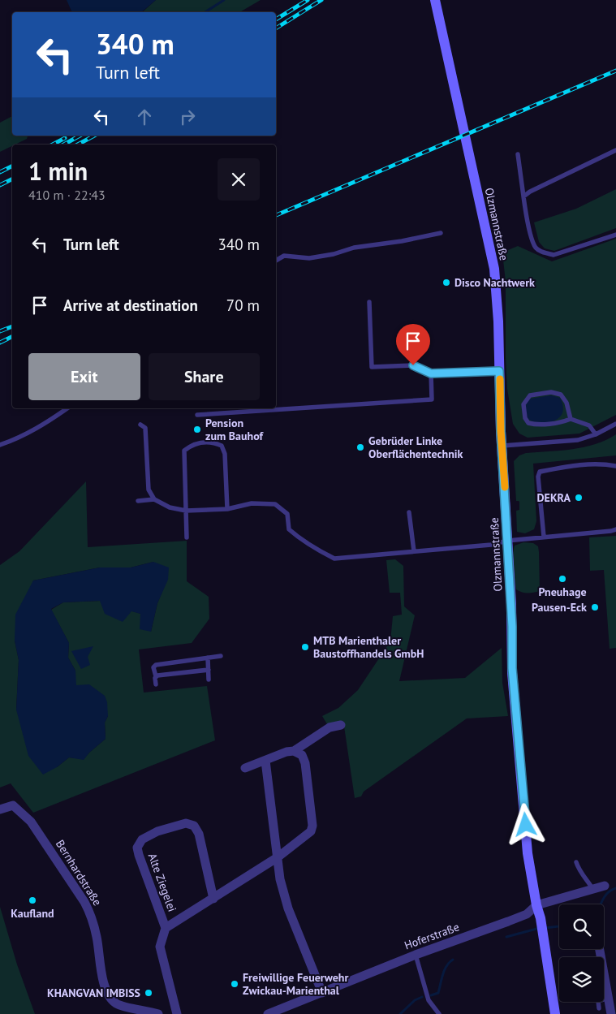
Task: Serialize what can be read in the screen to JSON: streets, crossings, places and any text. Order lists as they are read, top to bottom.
{
  "streets": {
    "main road": ["Olzmannstraße"],
    "street": ["Bernhardstraße", "Alte Ziegelei", "Hoferstraße"]
  },
  "crossings": [
    ["Olzmannstraße", "Hoferstraße"]
  ],
  "places": [
    "Disco Nachtwerk",
    "Pension zum Bauhof",
    "Gebrüder Linke Oberflächentechnik",
    "DEKRA",
    "Pneuhage",
    "Pausen-Eck",
    "MTB Marienthaler Baustoffhandels GmbH",
    "Kaufland",
    "Freiwillige Feuerwehr Zwickau-Marienthal",
    "KHANGVAN IMBISS"
  ],
  "page": {
    "turn": ["340 m", "Turn left"],
    "heading": ["1 min", "410 m · 22:43"],
    "list": [
      {
        "name": "Turn left",
        "value": "340 m"
      },
      {
        "name": "Arrive at destination",
        "value": "70 m"
      }
    ],
    "buttons": ["Exit", "Share"]
  }
}
